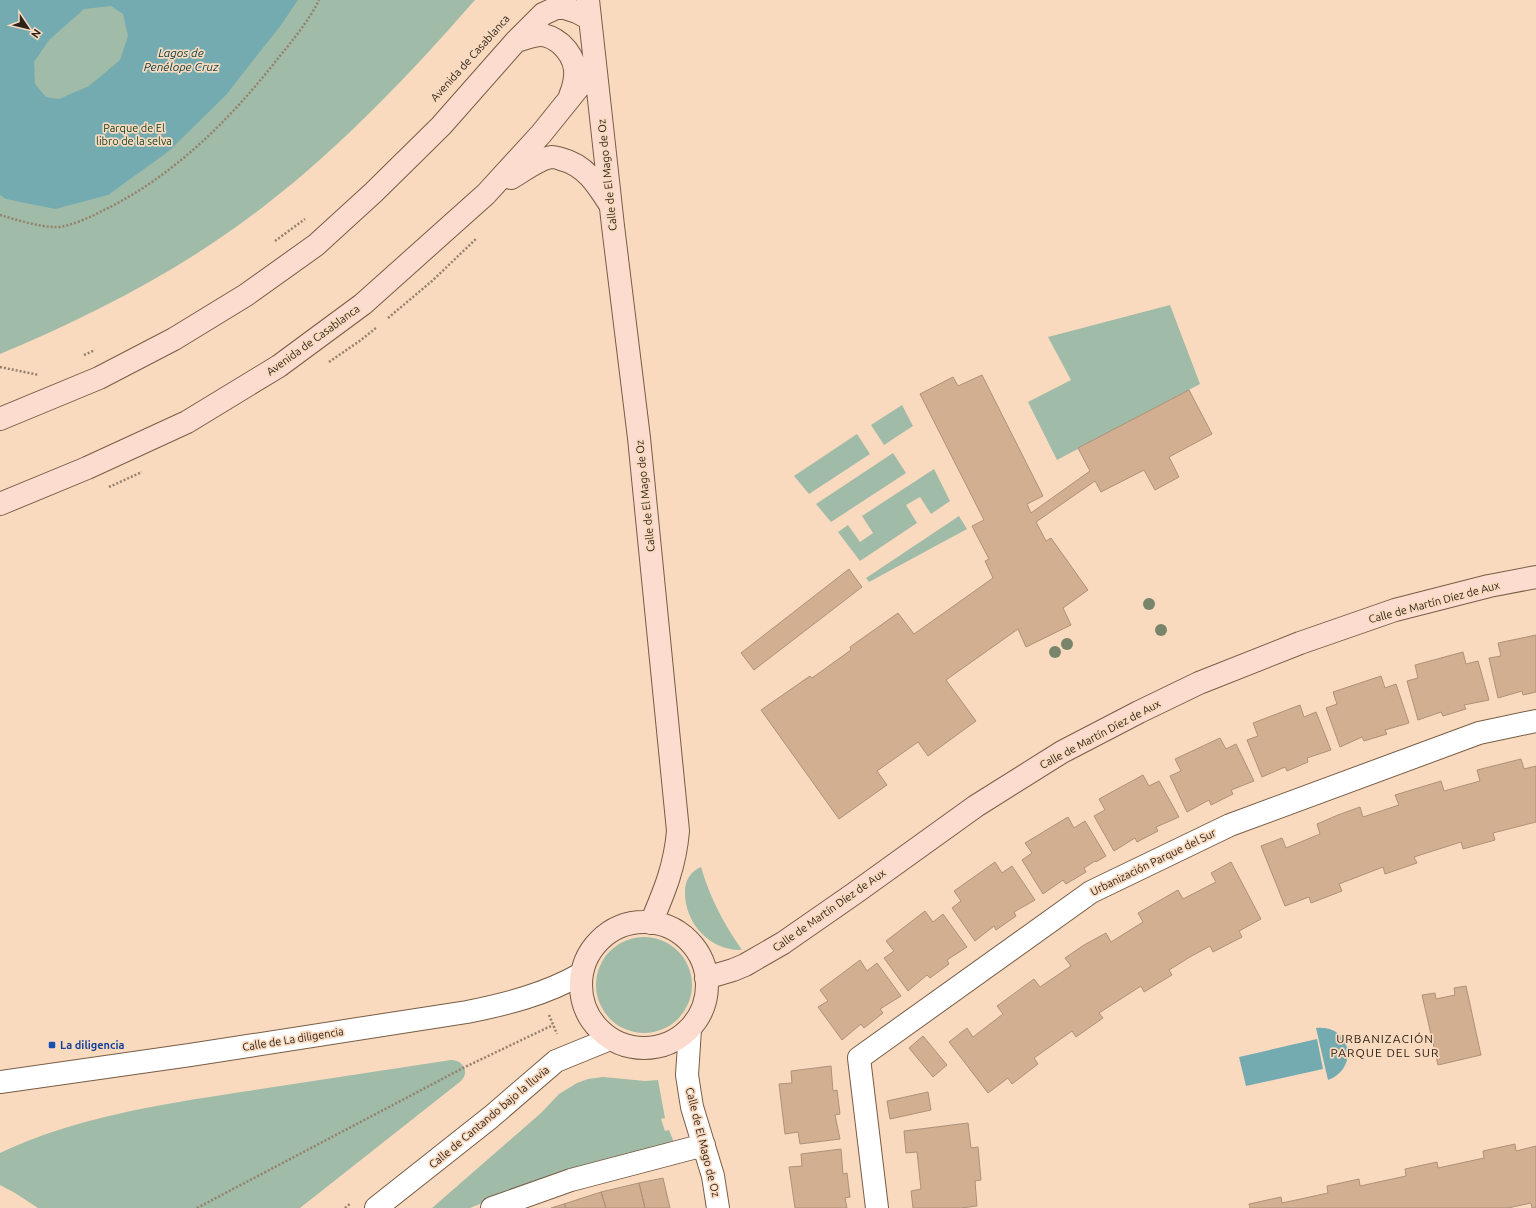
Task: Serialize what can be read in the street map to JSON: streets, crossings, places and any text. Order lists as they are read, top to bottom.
{
  "streets": {
    "street": [
      "Avenida de Casablanca",
      "Calle de El Mago de Oz",
      "Calle de Martín Díez de Aux",
      "Urbanización Parque del Sur",
      "Calle de La diligencia",
      "Calle de Cantando bajo la lluvia"
    ]
  },
  "crossings": [
    ["Avenida de Casablanca", "Calle de El Mago de Oz"],
    ["Calle de El Mago de Oz", "Calle de Martín Díez de Aux"],
    ["Calle de El Mago de Oz", "Calle de La diligencia"],
    ["Calle de El Mago de Oz", "Calle de Cantando bajo la lluvia"],
    ["Calle de Martín Díez de Aux", "Calle de La diligencia"],
    ["Calle de Martín Díez de Aux", "Calle de Cantando bajo la lluvia"],
    ["Calle de La diligencia", "Calle de Cantando bajo la lluvia"]
  ],
  "districts": ["URBANIZACIÓN PARQUE DEL SUR"],
  "water": ["Lagos de Penélope Cruz"],
  "parks": ["Parque de El libro de la selva"],
  "places": {
    "transit": ["La diligencia"]
  },
  "north": "bottom right"
}
